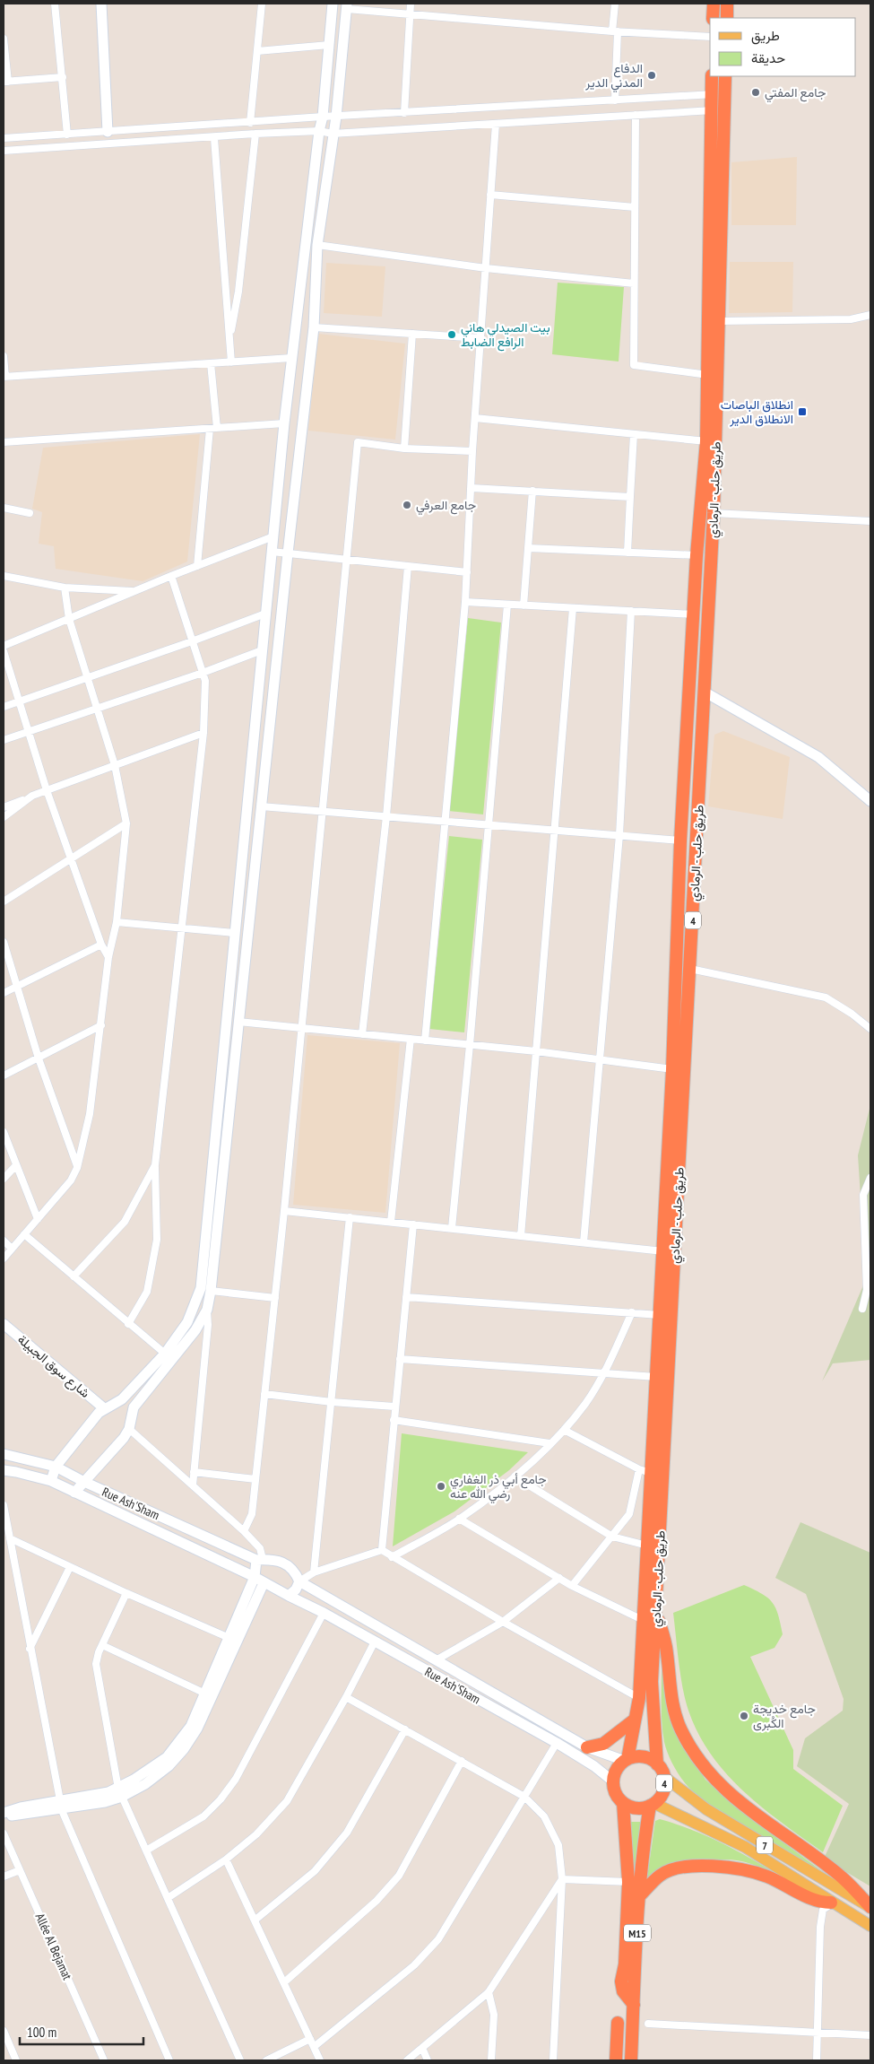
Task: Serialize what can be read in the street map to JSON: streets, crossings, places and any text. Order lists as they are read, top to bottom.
{
  "streets": {
    "highway": ["طريق حلب - الرمادي", "4", "M15"],
    "main road": ["7"],
    "street": ["شارع سوق الجبيلة", "Rue Ash'Sham", "Allée Al Bejamat"]
  },
  "crossings": [
    ["طريق حلب - الرمادي", "4"],
    ["طريق حلب - الرمادي", "Rue Ash'Sham"],
    ["طريق حلب - الرمادي", "7"],
    ["طريق حلب - الرمادي", "M15"],
    ["4", "Rue Ash'Sham"],
    ["4", "7"],
    ["4", "M15"],
    ["Rue Ash'Sham", "7"],
    ["Rue Ash'Sham", "M15"],
    ["7", "M15"]
  ],
  "places": {
    "other": [
      "الدفاع المدني الدير",
      "جامع المفتي",
      "بيت الصيدلي هاني الرافع الضابط",
      "جامع العرفي",
      "جامع أبي ذر الغفاري رضي الله عنه",
      "جامع خديجة الكُبرى"
    ],
    "transit": ["انطلاق الباصات الانطلاق الدير"]
  },
  "legend": ["طريق", "حديقة"],
  "scale_bar": "100 m"
}
